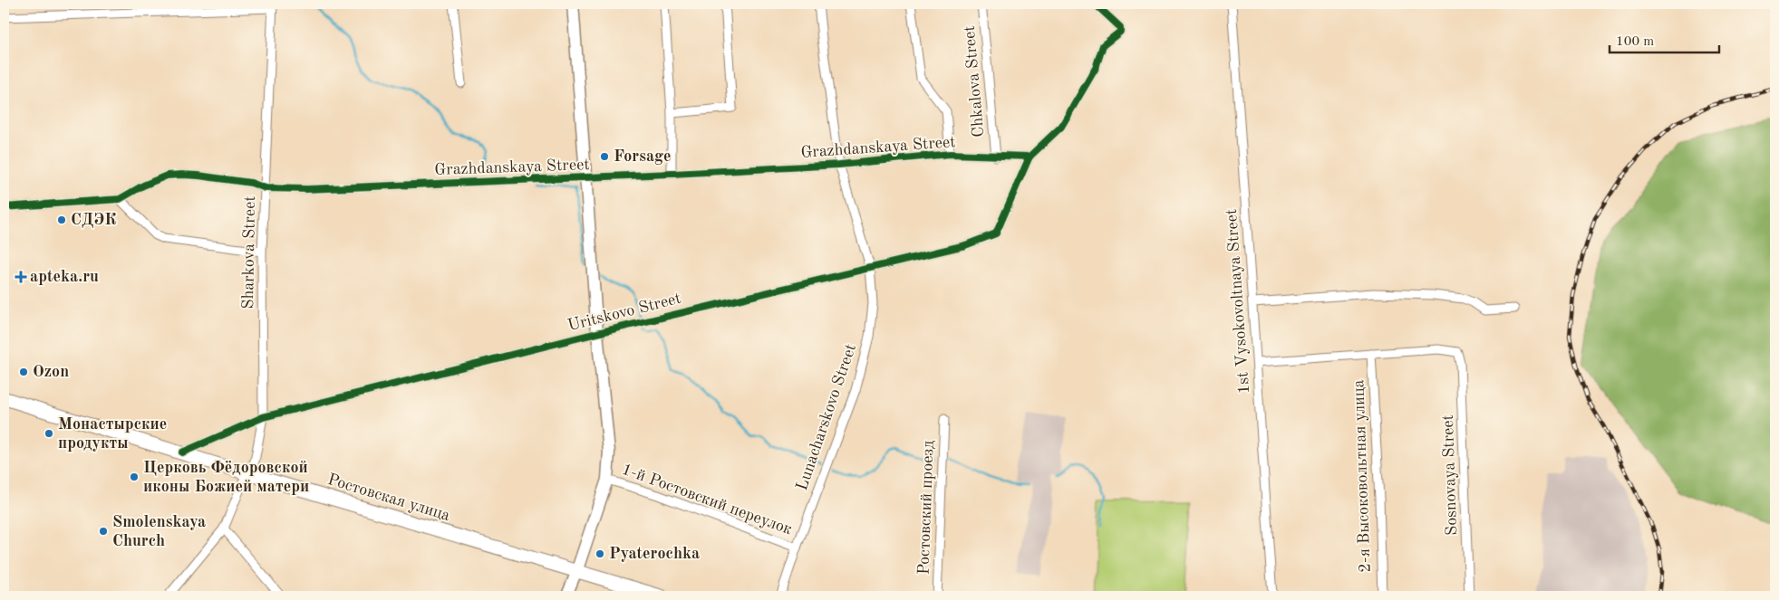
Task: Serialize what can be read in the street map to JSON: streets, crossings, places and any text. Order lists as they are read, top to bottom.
{
  "streets": {
    "main road": ["Ростовская улица"],
    "street": [
      "Chkalova Street",
      "Grazhdanskaya Street",
      "Sharkova Street",
      "1st Vysokovoltnaya Street",
      "Uritskovo Street",
      "Lunacharskovo Street",
      "Sosnovaya Street",
      "2-я Высоковольтная улица",
      "1-й Ростовский переулок",
      "Ростовский проезд"
    ]
  },
  "crossings": [
    ["Chkalova Street", "Grazhdanskaya Street"],
    ["Grazhdanskaya Street", "Sharkova Street"],
    ["Grazhdanskaya Street", "Uritskovo Street"],
    ["Grazhdanskaya Street", "Lunacharskovo Street"],
    ["Sharkova Street", "Uritskovo Street"],
    ["Sharkova Street", "Ростовская улица"],
    ["Uritskovo Street", "Lunacharskovo Street"],
    ["Uritskovo Street", "Ростовская улица"],
    ["Lunacharskovo Street", "1-й Ростовский переулок"],
    ["Sosnovaya Street", "2-я Высоковольтная улица"]
  ],
  "places": {
    "other": [
      "Forsage",
      "СДЭК",
      "Ozon",
      "Монастырские продукты",
      "Церковь Фёдоровской иконы Божией матери",
      "Smolenskaya Church",
      "Pyaterochka"
    ],
    "health": ["apteka.ru"]
  },
  "scale_bar": "100 m"
}
